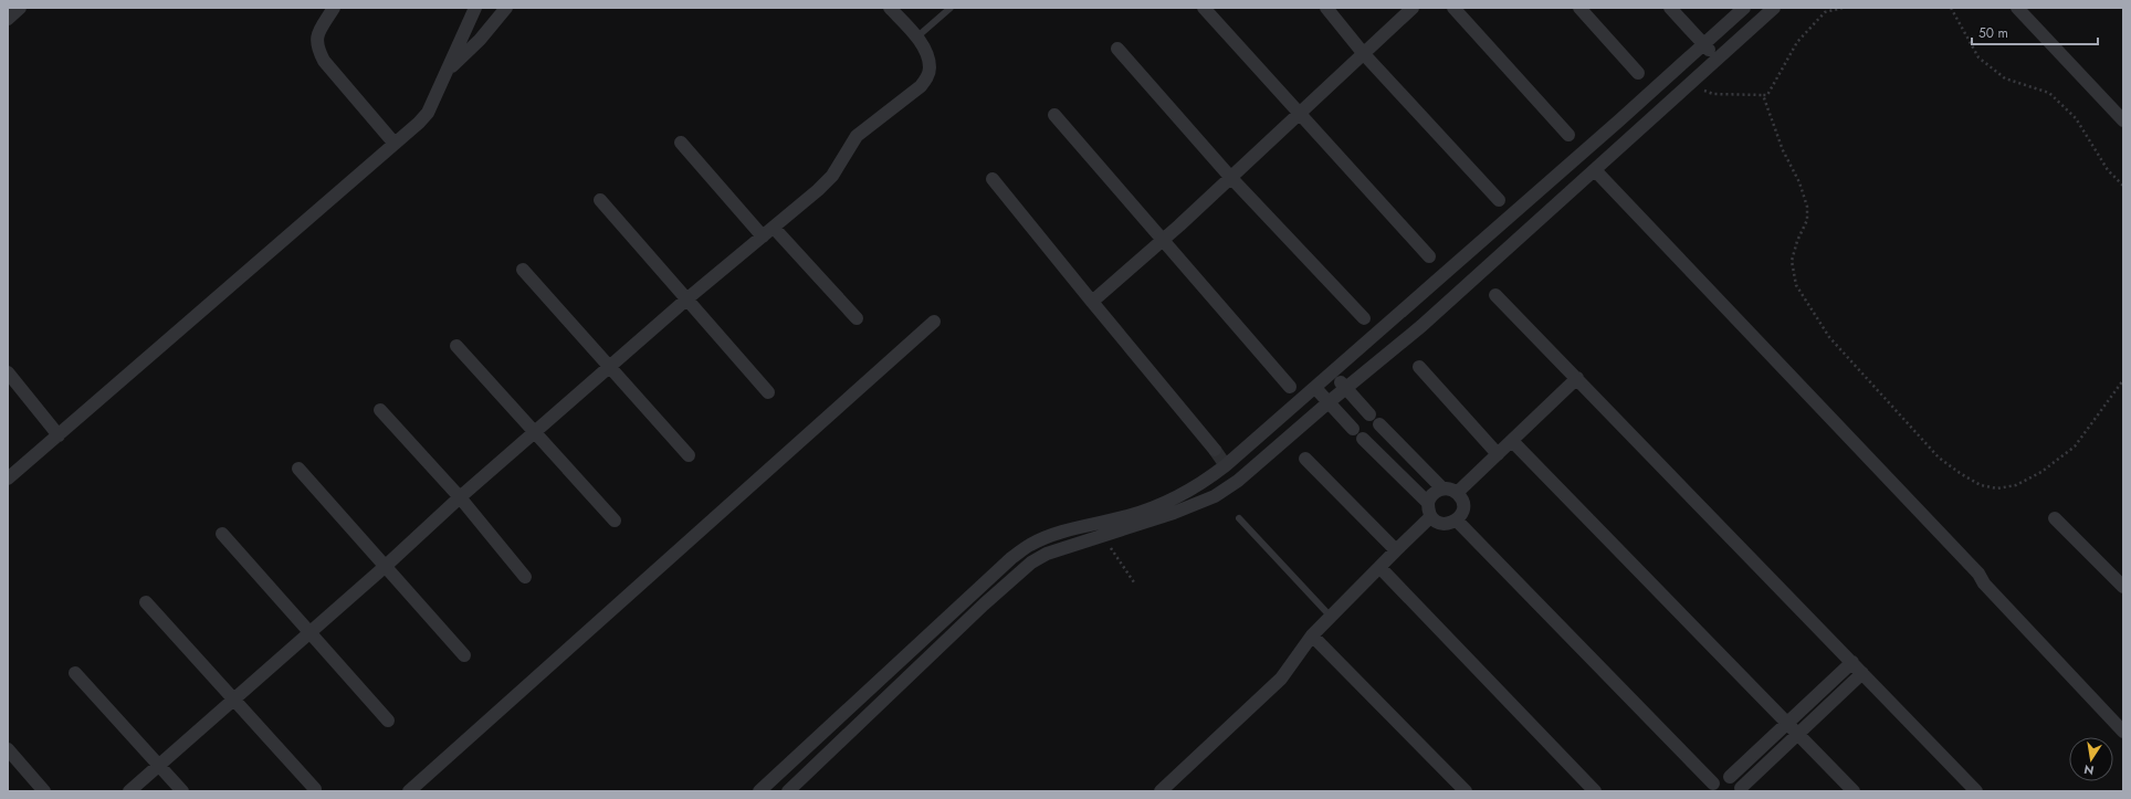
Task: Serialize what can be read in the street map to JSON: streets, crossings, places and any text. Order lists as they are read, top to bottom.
{
  "scale_bar": "50 m",
  "north": "bottom"
}
